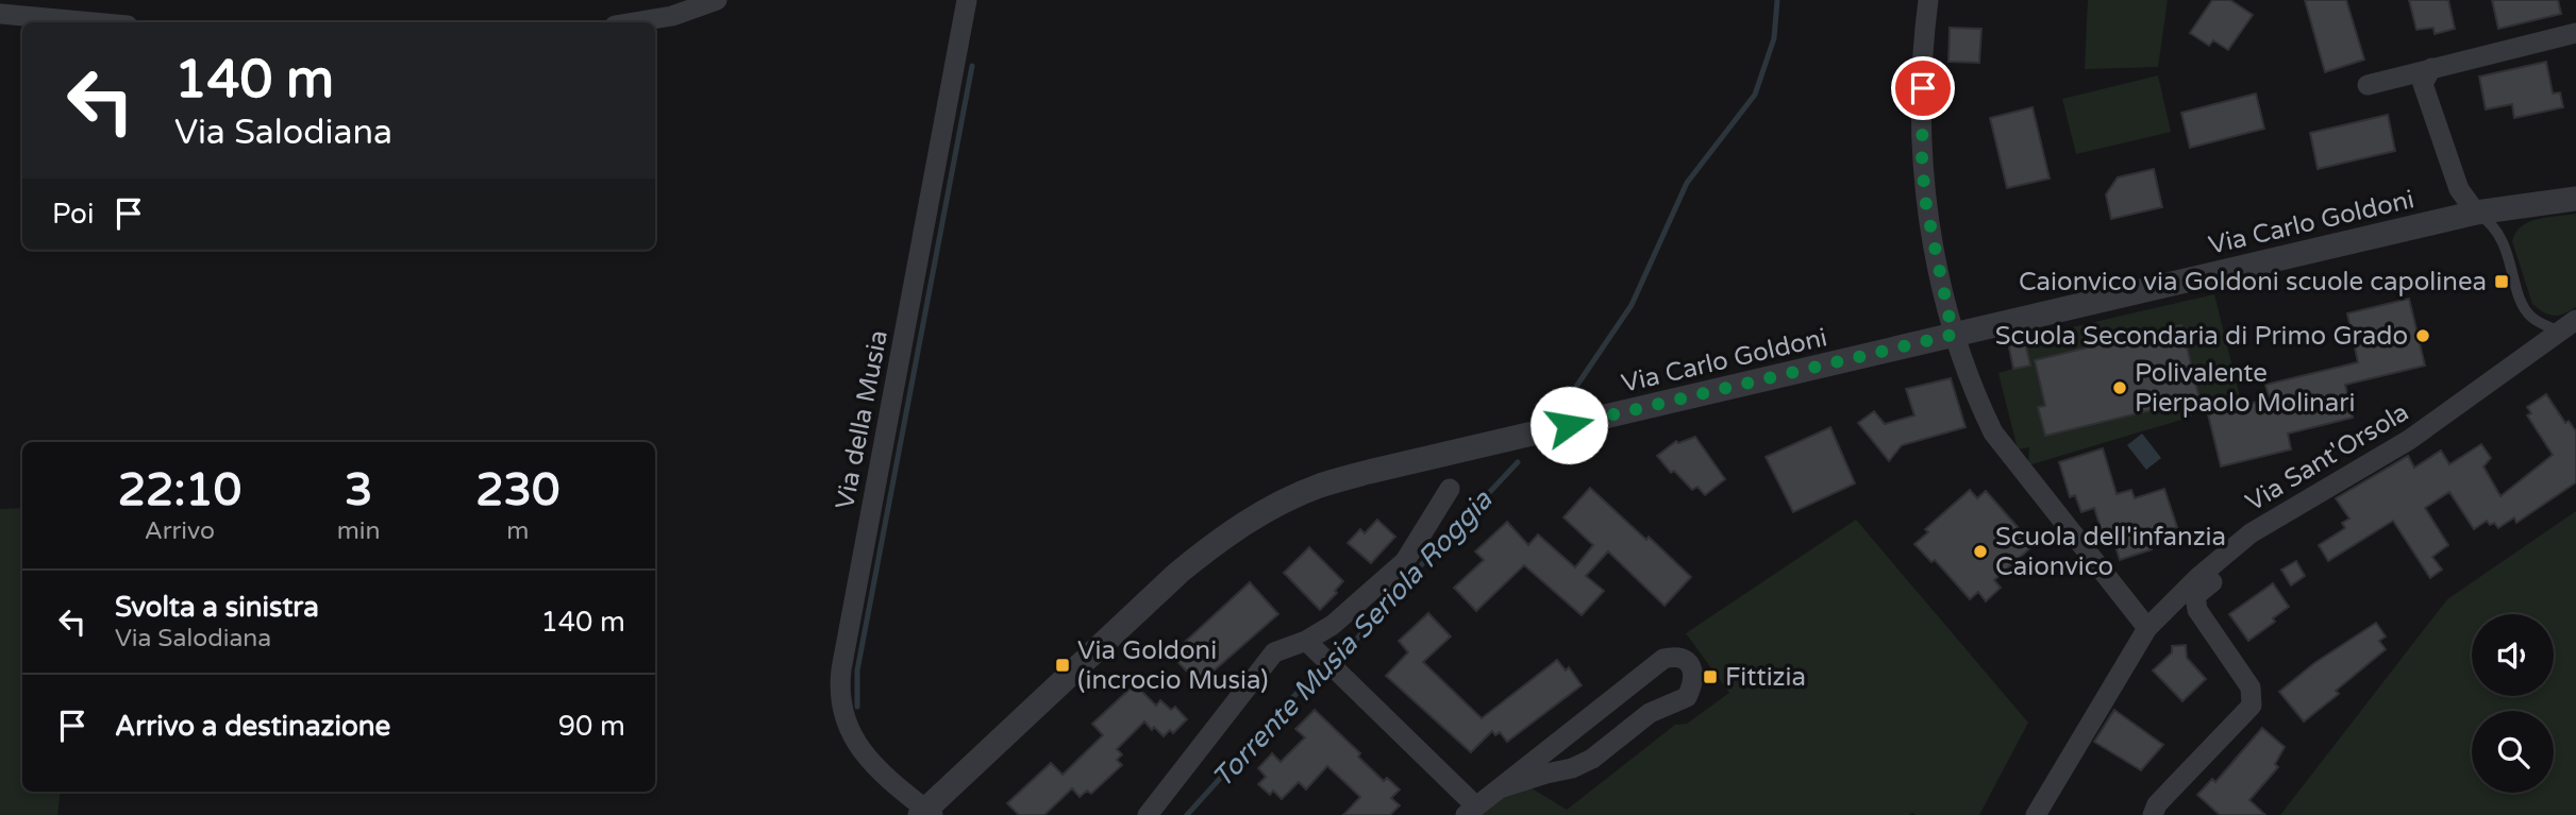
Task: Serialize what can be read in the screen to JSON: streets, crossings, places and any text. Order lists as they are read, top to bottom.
{
  "streets": {
    "street": ["Via Carlo Goldoni", "Via della Musia", "Via Sant'Orsola"]
  },
  "crossings": [
    ["Via Carlo Goldoni", "Via della Musia"]
  ],
  "water": ["Torrente Musia Seriola Roggia"],
  "places": {
    "transit": ["Caionvico via Goldoni scuole capolinea", "Via Goldoni (incrocio Musia)", "Fittizia"],
    "other": ["Scuola Secondaria di Primo Grado", "Polivalente Pierpaolo Molinari", "Scuola dell'infanzia Caionvico"]
  },
  "page": {
    "turn": ["140 m", "Via Salodiana"],
    "then": "Poi",
    "eta": [
      "22:10",
      "Arrivo",
      "3",
      "min",
      "230",
      "m"
    ],
    "list": [
      {
        "name": "Svolta a sinistra",
        "note": "Via Salodiana",
        "value": "140 m"
      },
      {
        "name": "Arrivo a destinazione",
        "value": "90 m"
      }
    ]
  }
}
